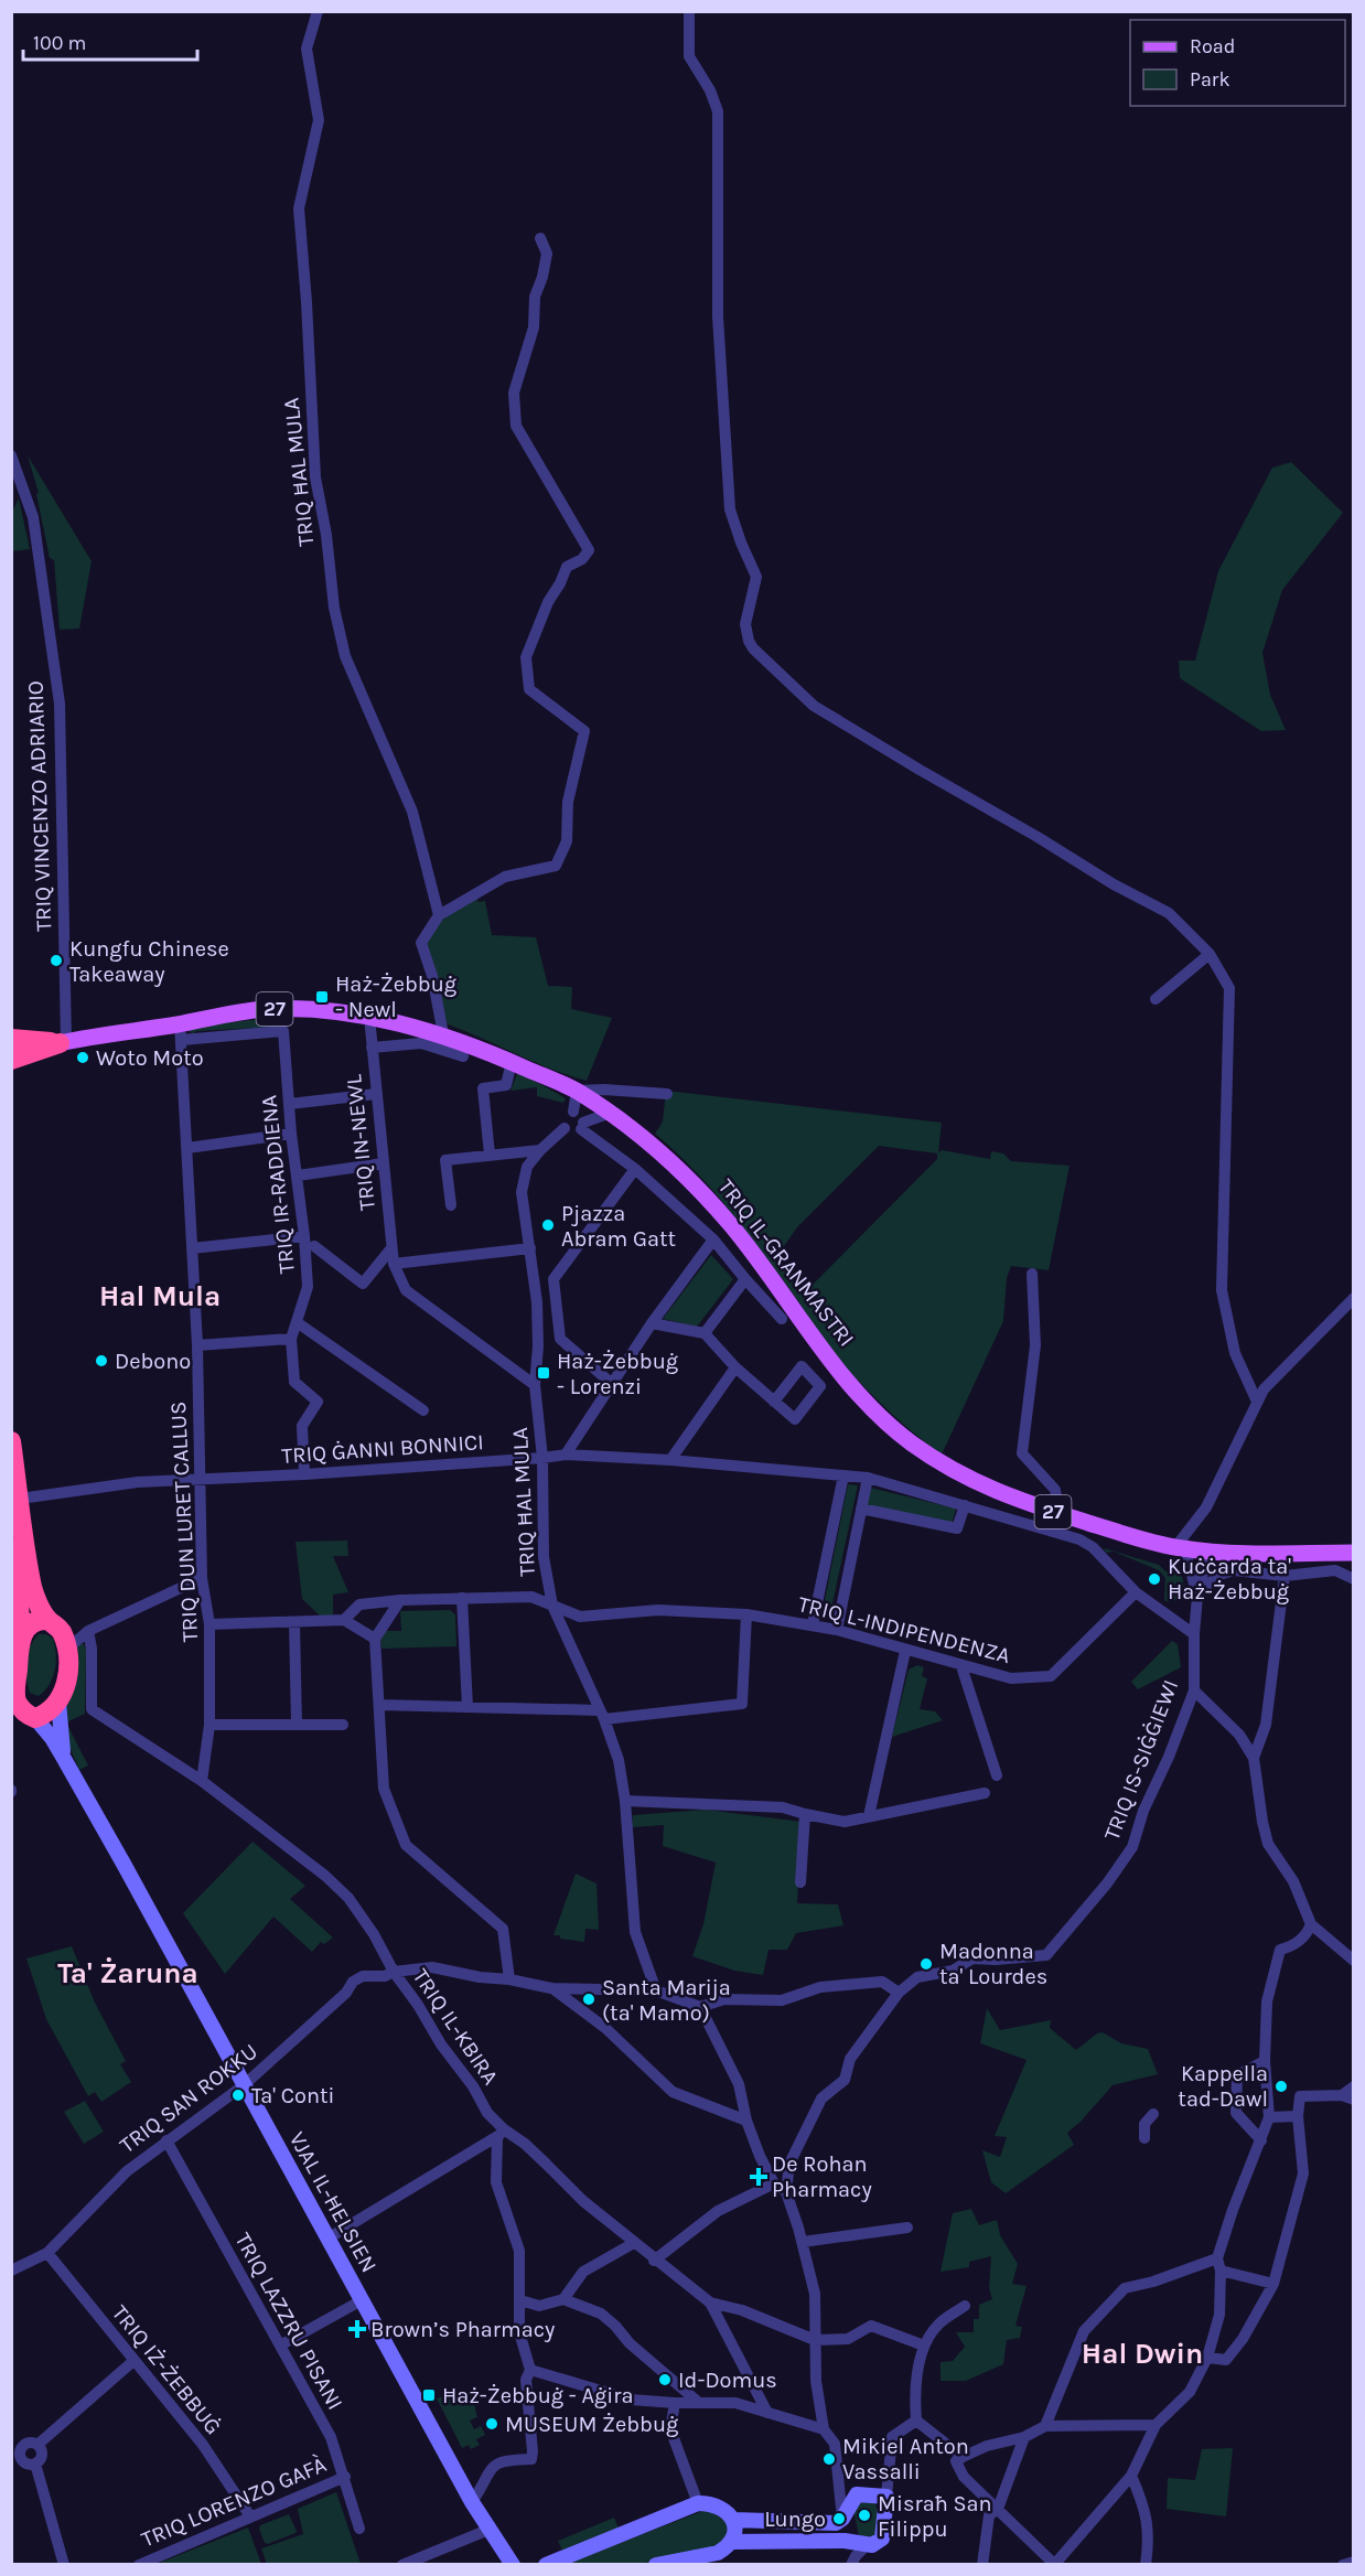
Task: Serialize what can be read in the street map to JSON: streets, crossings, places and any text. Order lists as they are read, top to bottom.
{
  "streets": {
    "highway": ["27"],
    "main road": ["TRIQ IL-GRANMASTRI"],
    "street": [
      "TRIQ ĦAL MULA",
      "TRIQ VINCENZO ADRIARIO",
      "TRIQ IN-NEWL",
      "TRIQ IR-RADDIENA",
      "TRIQ ĠANNI BONNICI",
      "TRIQ DUN LURET CALLUS",
      "TRIQ L-INDIPENDENZA",
      "TRIQ IS-SIĠĠIEWI",
      "TRIQ IL-KBIRA",
      "TRIQ SAN ROKKU",
      "VJAL IL-ĦELSIEN",
      "TRIQ LAZZRU PISANI",
      "TRIQ IŻ-ŻEBBUĠ",
      "TRIQ LORENZO GAFÀ"
    ]
  },
  "crossings": [
    ["TRIQ ĦAL MULA", "TRIQ IN-NEWL"],
    ["TRIQ ĦAL MULA", "TRIQ ĠANNI BONNICI"],
    ["TRIQ ĦAL MULA", "TRIQ L-INDIPENDENZA"],
    ["TRIQ VINCENZO ADRIARIO", "27"],
    ["TRIQ VINCENZO ADRIARIO", "TRIQ IL-GRANMASTRI"],
    ["27", "TRIQ IL-GRANMASTRI"],
    ["TRIQ IN-NEWL", "TRIQ IL-GRANMASTRI"],
    ["TRIQ IR-RADDIENA", "TRIQ IL-GRANMASTRI"],
    ["TRIQ IR-RADDIENA", "TRIQ ĠANNI BONNICI"],
    ["TRIQ IR-RADDIENA", "TRIQ DUN LURET CALLUS"],
    ["TRIQ IL-GRANMASTRI", "TRIQ DUN LURET CALLUS"],
    ["TRIQ IL-GRANMASTRI", "TRIQ IS-SIĠĠIEWI"],
    ["TRIQ ĠANNI BONNICI", "TRIQ DUN LURET CALLUS"],
    ["TRIQ ĠANNI BONNICI", "TRIQ L-INDIPENDENZA"],
    ["TRIQ ĠANNI BONNICI", "TRIQ IS-SIĠĠIEWI"],
    ["TRIQ DUN LURET CALLUS", "TRIQ IL-KBIRA"],
    ["TRIQ IL-KBIRA", "TRIQ SAN ROKKU"],
    ["TRIQ SAN ROKKU", "VJAL IL-ĦELSIEN"],
    ["TRIQ SAN ROKKU", "TRIQ LAZZRU PISANI"],
    ["TRIQ SAN ROKKU", "TRIQ IŻ-ŻEBBUĠ"],
    ["TRIQ LAZZRU PISANI", "TRIQ LORENZO GAFÀ"],
    ["TRIQ IŻ-ŻEBBUĠ", "TRIQ LORENZO GAFÀ"]
  ],
  "districts": ["Ħal Mula", "Ta' Żaruna", "Ħal Dwin"],
  "places": {
    "other": [
      "Kungfu Chinese Takeaway",
      "Woto Moto",
      "Pjazza Abram Gatt",
      "Debono",
      "Kuċċarda ta' Ħaż-Żebbuġ",
      "Madonna ta' Lourdes",
      "Santa Marija (ta' Mamo)",
      "Kappella tad-Dawl",
      "Ta' Conti",
      "Id-Domus",
      "MUSEUM Żebbuġ",
      "Mikiel Anton Vassalli",
      "Misraħ San Filippu",
      "Lungo"
    ],
    "transit": ["Ħaż-Żebbuġ - Newl", "Ħaż-Żebbuġ - Lorenzi", "Ħaż-Żebbuġ - Aġira"],
    "health": ["De Rohan Pharmacy", "Brown’s Pharmacy"]
  },
  "legend": ["Road", "Park"],
  "scale_bar": "100 m"
}
